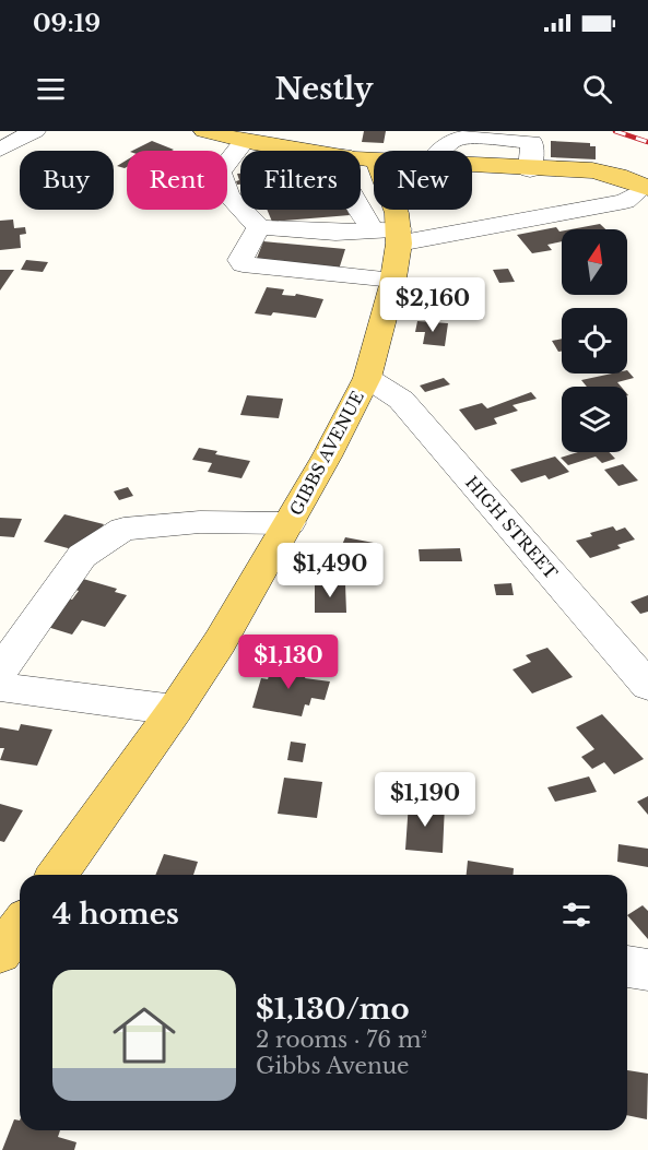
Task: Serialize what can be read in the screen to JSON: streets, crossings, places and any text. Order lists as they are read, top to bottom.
{
  "streets": {
    "main road": ["GIBBS AVENUE"],
    "street": ["HIGH STREET"]
  },
  "crossings": [
    ["GIBBS AVENUE", "HIGH STREET"]
  ],
  "north": "top",
  "page": {
    "status": "09:19",
    "header": "Nestly",
    "chip": [
      "Buy",
      "Rent",
      "Filters",
      "New"
    ],
    "price": [
      "$2,160",
      "$1,490",
      "$1,130",
      "$1,190"
    ],
    "heading": "4 homes",
    "list": [
      {
        "name": "$1,130/mo",
        "note": "2 rooms · 76 m² · Gibbs Avenue"
      }
    ]
  }
}
